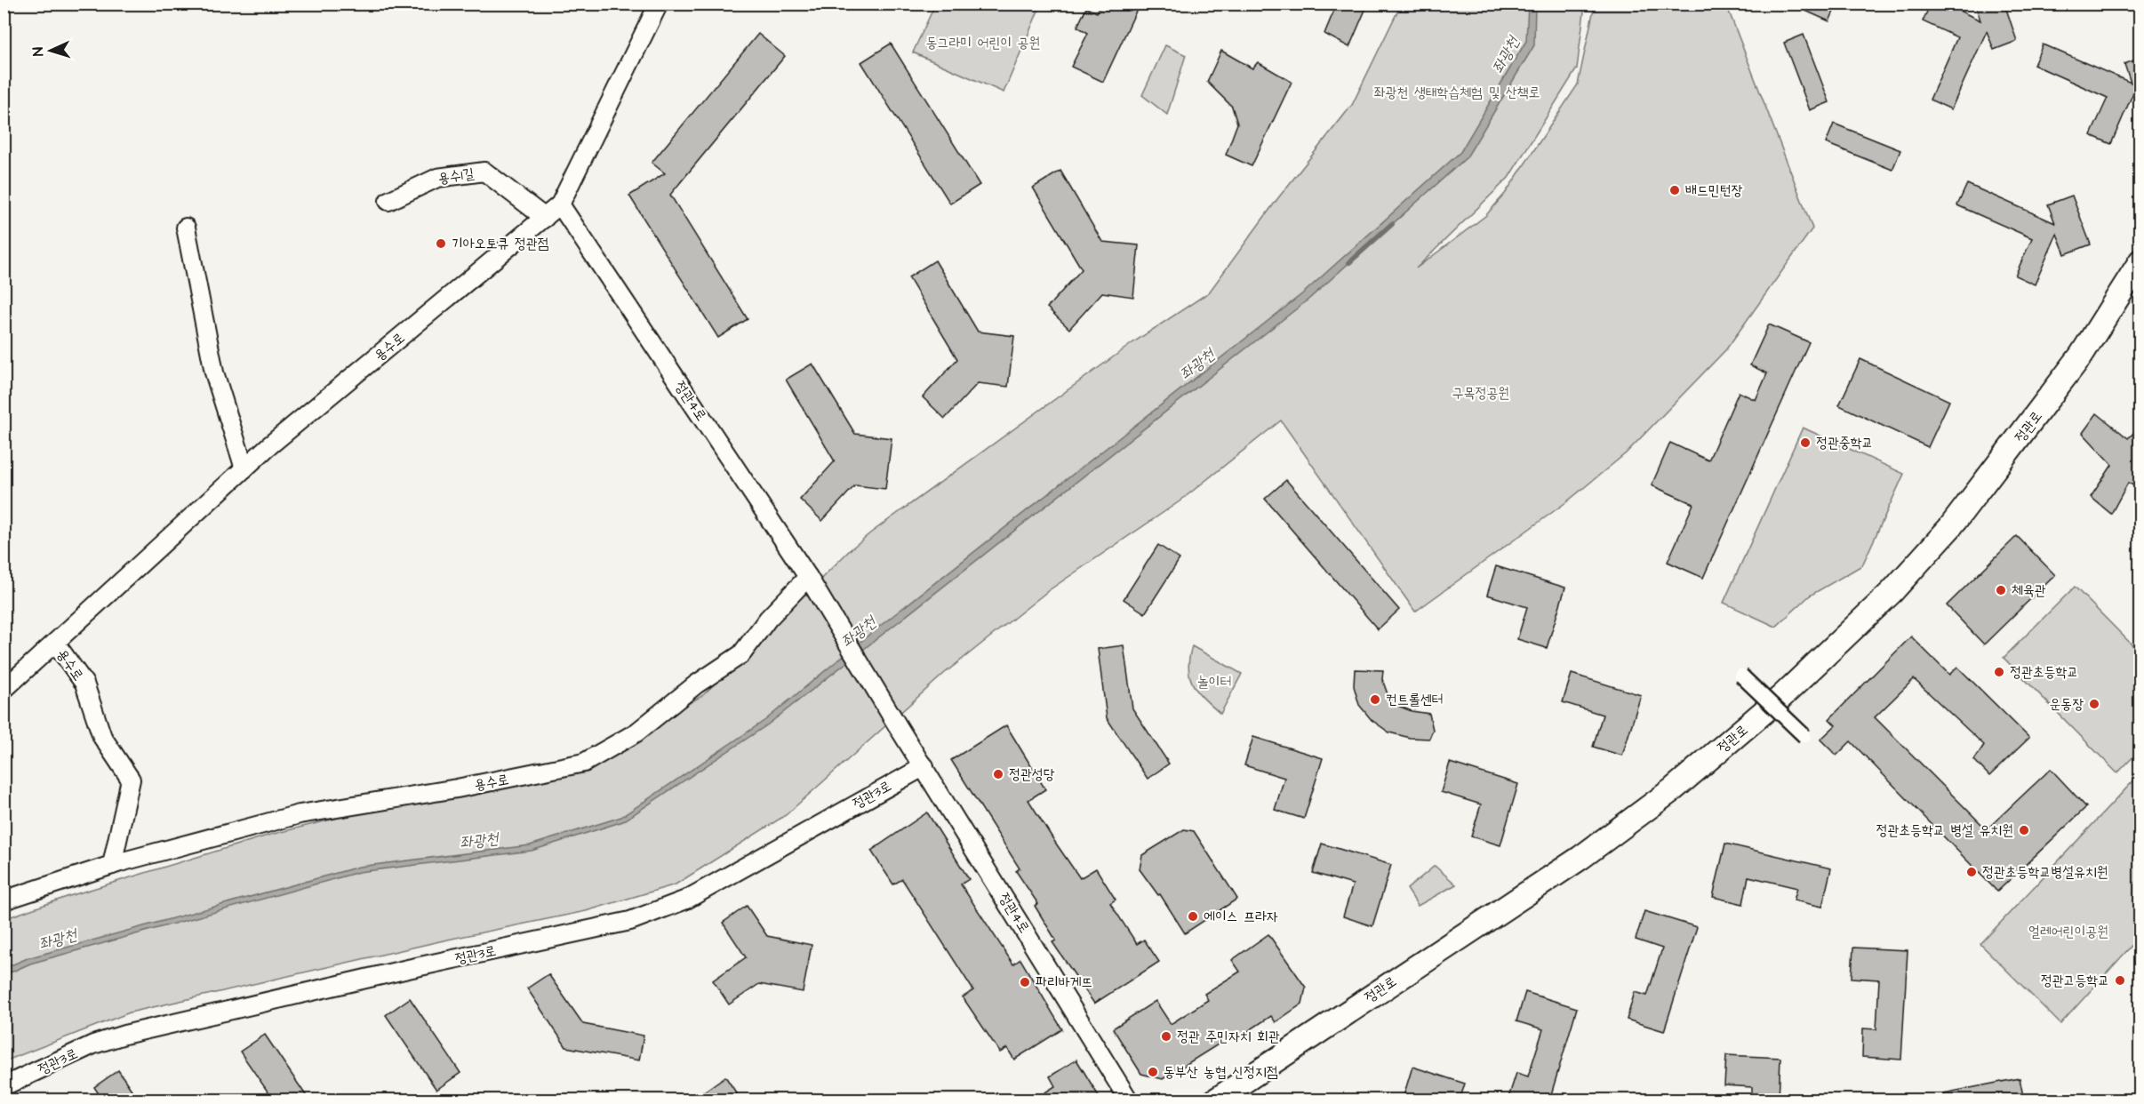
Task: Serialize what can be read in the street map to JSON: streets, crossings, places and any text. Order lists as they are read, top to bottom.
{
  "streets": {
    "street": [
      "용수1길",
      "용수로",
      "정관4로",
      "정관로",
      "정관3로"
    ]
  },
  "crossings": [
    ["용수1길", "용수로"],
    ["용수로", "정관4로"],
    ["정관4로", "정관3로"]
  ],
  "water": ["좌광천"],
  "parks": [
    "동그라미 어린이 공원",
    "좌광천 생태학습체험 및 산책로",
    "구목정공원",
    "놀이터",
    "얼레어린이공원"
  ],
  "places": [
    "배드민턴장",
    "기아오토큐 정관점",
    "정관중학교",
    "체육관",
    "정관초등학교",
    "컨트롤센터",
    "운동장",
    "정관성당",
    "정관초등학교 병설 유치원",
    "정관초등학교병설유치원",
    "에이스 프라자",
    "정관고등학교",
    "파리바게뜨",
    "정관 주민자치 회관",
    "동부산 농협 신정지점"
  ],
  "north": "left"
}
